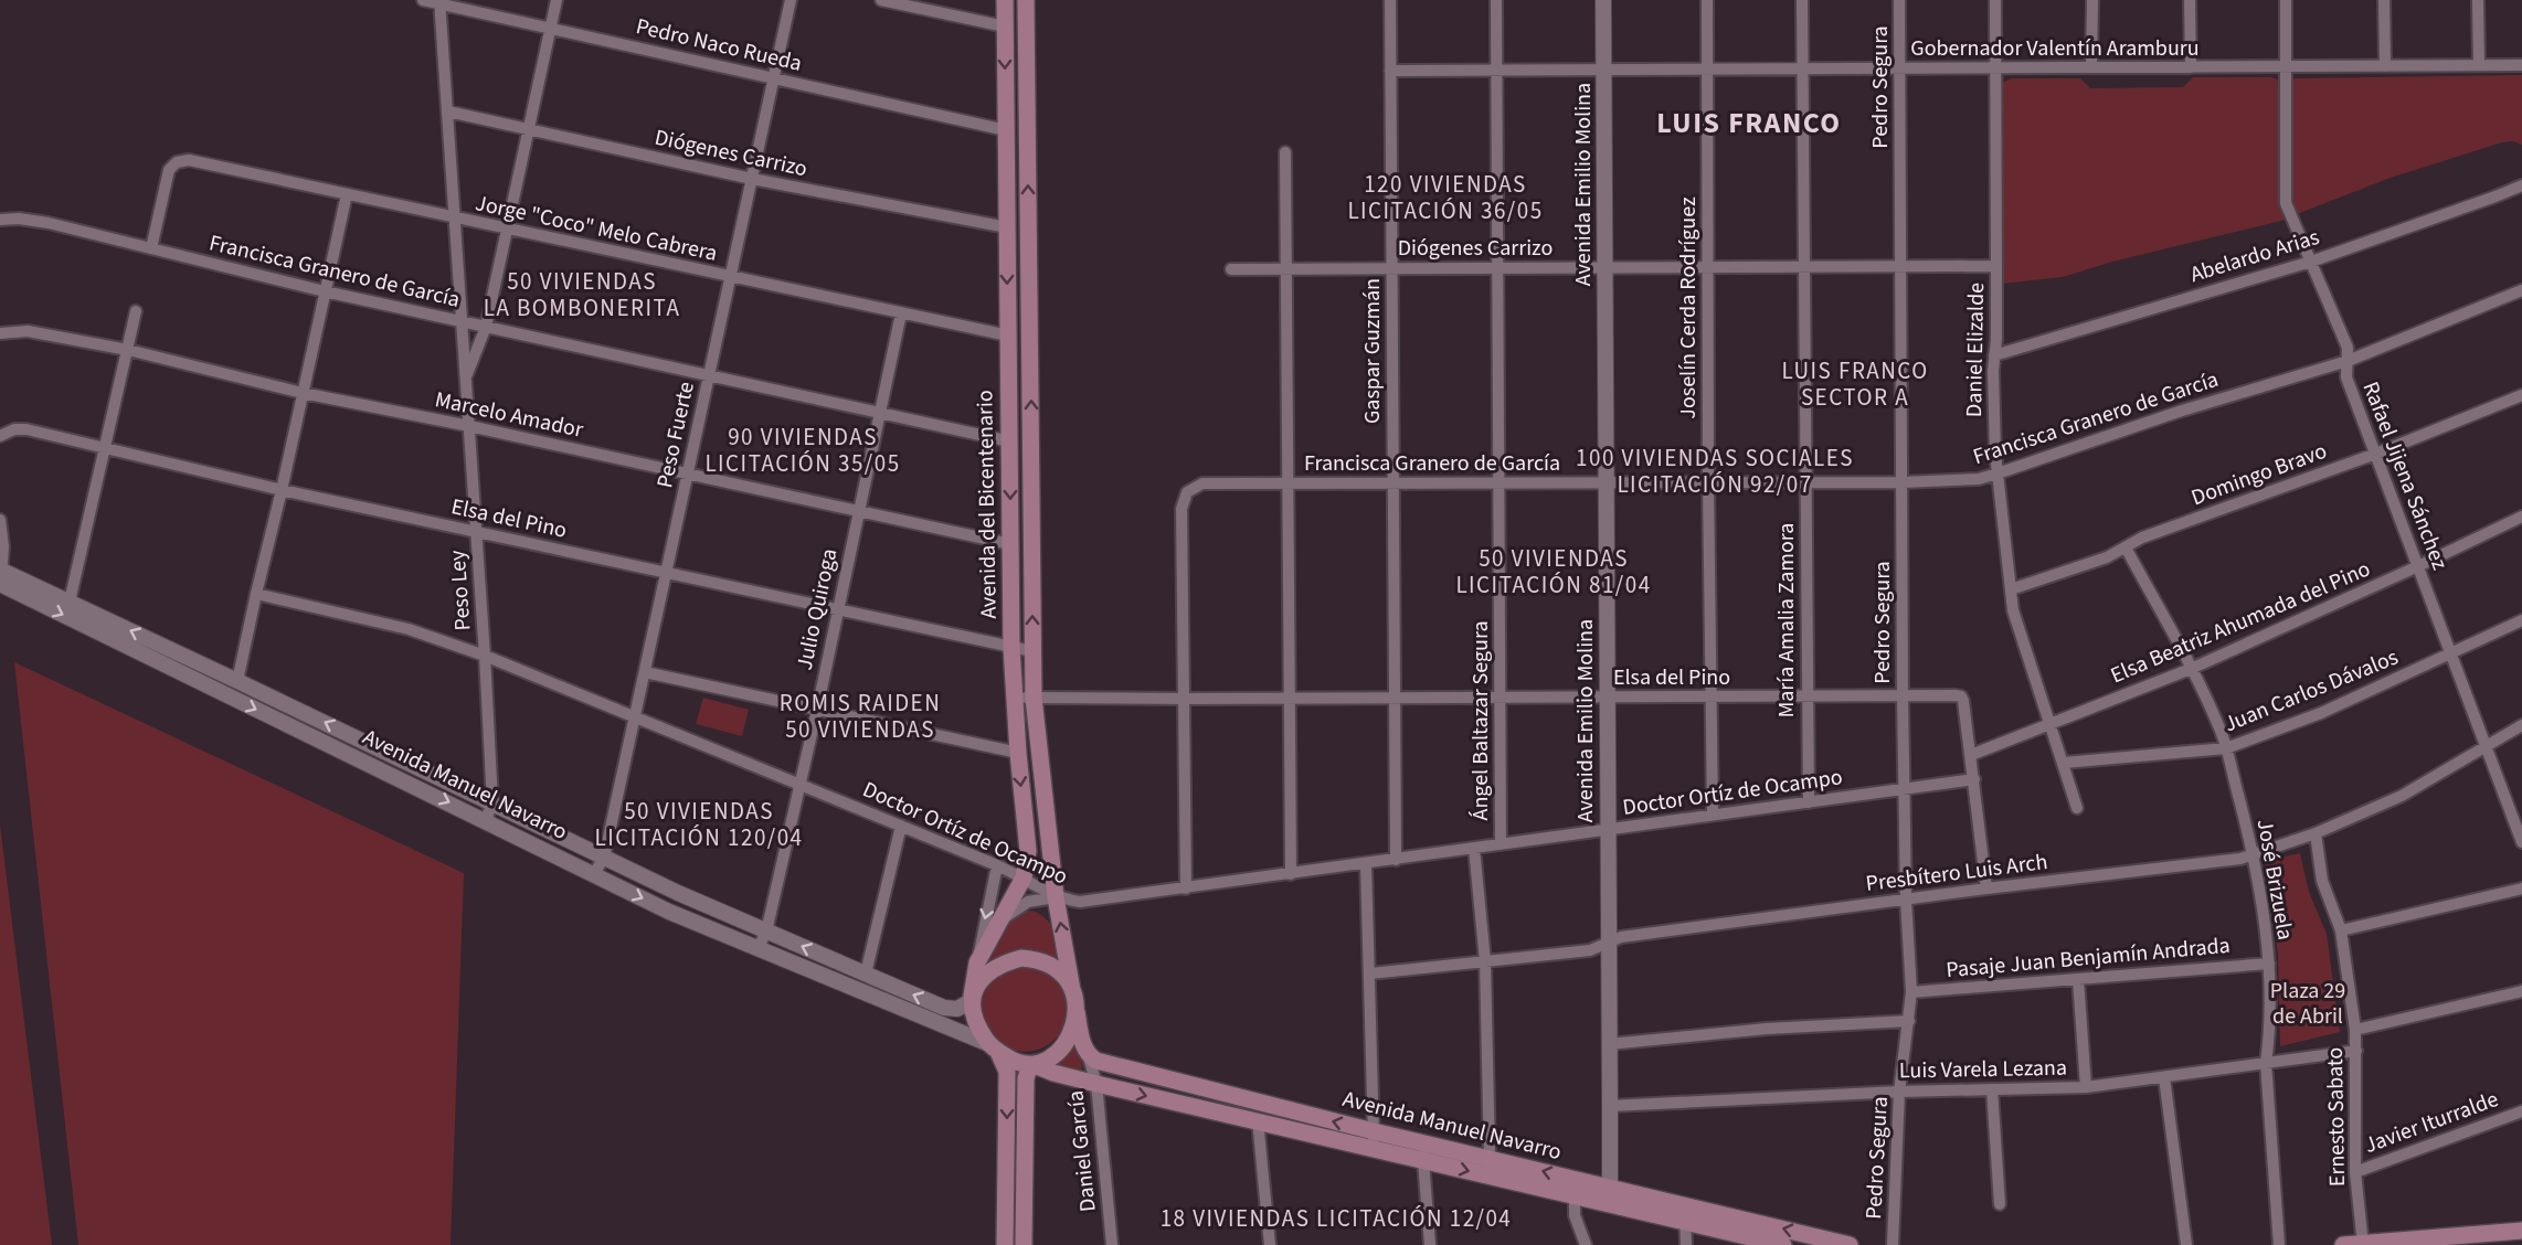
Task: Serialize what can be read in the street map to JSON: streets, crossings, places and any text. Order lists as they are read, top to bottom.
{
  "streets": {
    "main road": ["Avenida del Bicentenario", "Avenida Manuel Navarro"],
    "street": [
      "Pedro Naco Rueda",
      "Gobernador Valentín Aramburu",
      "Pedro Segura",
      "Diógenes Carrizo",
      "Avenida Emilio Molina",
      "Jorge \"Coco\" Melo Cabrera",
      "Abelardo Arias",
      "Francisca Granero de García",
      "Joselín Cerda Rodríguez",
      "Daniel Elizalde",
      "Gaspar Guzmán",
      "Marcelo Amador",
      "Peso Fuerte",
      "Domingo Bravo",
      "Rafael Jijena Sánchez",
      "Elsa del Pino",
      "Peso Ley",
      "Julio Quiroga",
      "María Amalia Zamora",
      "Elsa Beatriz Ahumada del Pino",
      "Juan Carlos Dávalos",
      "Ángel Baltazar Segura",
      "Doctor Ortíz de Ocampo",
      "Presbítero Luis Arch",
      "José Brizuela",
      "Pasaje Juan Benjamín Andrada",
      "Luis Varela Lezana",
      "Ernesto Sabato",
      "Javier Iturralde",
      "Daniel García"
    ]
  },
  "crossings": [
    ["Pedro Naco Rueda", "Peso Fuerte"],
    ["Pedro Naco Rueda", "Avenida del Bicentenario"],
    ["Pedro Naco Rueda", "Peso Ley"],
    ["Gobernador Valentín Aramburu", "Pedro Segura"],
    ["Gobernador Valentín Aramburu", "Avenida Emilio Molina"],
    ["Gobernador Valentín Aramburu", "Joselín Cerda Rodríguez"],
    ["Gobernador Valentín Aramburu", "Daniel Elizalde"],
    ["Gobernador Valentín Aramburu", "Gaspar Guzmán"],
    ["Gobernador Valentín Aramburu", "Rafael Jijena Sánchez"],
    ["Gobernador Valentín Aramburu", "María Amalia Zamora"],
    ["Gobernador Valentín Aramburu", "Ángel Baltazar Segura"],
    ["Pedro Segura", "Diógenes Carrizo"],
    ["Pedro Segura", "Francisca Granero de García"],
    ["Pedro Segura", "Elsa del Pino"],
    ["Pedro Segura", "Doctor Ortíz de Ocampo"],
    ["Pedro Segura", "Presbítero Luis Arch"],
    ["Pedro Segura", "Pasaje Juan Benjamín Andrada"],
    ["Pedro Segura", "Luis Varela Lezana"],
    ["Diógenes Carrizo", "Avenida Emilio Molina"],
    ["Diógenes Carrizo", "Joselín Cerda Rodríguez"],
    ["Diógenes Carrizo", "Daniel Elizalde"],
    ["Diógenes Carrizo", "Gaspar Guzmán"],
    ["Diógenes Carrizo", "Peso Fuerte"],
    ["Diógenes Carrizo", "Avenida del Bicentenario"],
    ["Diógenes Carrizo", "Peso Ley"],
    ["Diógenes Carrizo", "María Amalia Zamora"],
    ["Diógenes Carrizo", "Ángel Baltazar Segura"],
    ["Avenida Emilio Molina", "Francisca Granero de García"],
    ["Avenida Emilio Molina", "Elsa del Pino"],
    ["Avenida Emilio Molina", "Avenida Manuel Navarro"],
    ["Avenida Emilio Molina", "Doctor Ortíz de Ocampo"],
    ["Avenida Emilio Molina", "Presbítero Luis Arch"],
    ["Avenida Emilio Molina", "Luis Varela Lezana"],
    ["Jorge \"Coco\" Melo Cabrera", "Francisca Granero de García"],
    ["Jorge \"Coco\" Melo Cabrera", "Peso Fuerte"],
    ["Jorge \"Coco\" Melo Cabrera", "Avenida del Bicentenario"],
    ["Jorge \"Coco\" Melo Cabrera", "Peso Ley"],
    ["Jorge \"Coco\" Melo Cabrera", "Julio Quiroga"],
    ["Abelardo Arias", "Daniel Elizalde"],
    ["Abelardo Arias", "Rafael Jijena Sánchez"],
    ["Francisca Granero de García", "Joselín Cerda Rodríguez"],
    ["Francisca Granero de García", "Daniel Elizalde"],
    ["Francisca Granero de García", "Gaspar Guzmán"],
    ["Francisca Granero de García", "Peso Fuerte"],
    ["Francisca Granero de García", "Rafael Jijena Sánchez"],
    ["Francisca Granero de García", "Avenida del Bicentenario"],
    ["Francisca Granero de García", "Elsa del Pino"],
    ["Francisca Granero de García", "Peso Ley"],
    ["Francisca Granero de García", "Julio Quiroga"],
    ["Francisca Granero de García", "María Amalia Zamora"],
    ["Francisca Granero de García", "Ángel Baltazar Segura"],
    ["Joselín Cerda Rodríguez", "Elsa del Pino"],
    ["Joselín Cerda Rodríguez", "Doctor Ortíz de Ocampo"],
    ["Daniel Elizalde", "Domingo Bravo"],
    ["Daniel Elizalde", "Elsa Beatriz Ahumada del Pino"],
    ["Daniel Elizalde", "Juan Carlos Dávalos"],
    ["Gaspar Guzmán", "Elsa del Pino"],
    ["Gaspar Guzmán", "Doctor Ortíz de Ocampo"],
    ["Marcelo Amador", "Peso Fuerte"],
    ["Marcelo Amador", "Avenida del Bicentenario"],
    ["Marcelo Amador", "Peso Ley"],
    ["Marcelo Amador", "Julio Quiroga"],
    ["Peso Fuerte", "Elsa del Pino"],
    ["Peso Fuerte", "Avenida Manuel Navarro"],
    ["Peso Fuerte", "Doctor Ortíz de Ocampo"],
    ["Domingo Bravo", "Rafael Jijena Sánchez"],
    ["Domingo Bravo", "José Brizuela"],
    ["Rafael Jijena Sánchez", "Elsa Beatriz Ahumada del Pino"],
    ["Rafael Jijena Sánchez", "Juan Carlos Dávalos"],
    ["Rafael Jijena Sánchez", "Presbítero Luis Arch"],
    ["Avenida del Bicentenario", "Elsa del Pino"],
    ["Avenida del Bicentenario", "Avenida Manuel Navarro"],
    ["Avenida del Bicentenario", "Doctor Ortíz de Ocampo"],
    ["Elsa del Pino", "Peso Ley"],
    ["Elsa del Pino", "Julio Quiroga"],
    ["Elsa del Pino", "María Amalia Zamora"],
    ["Elsa del Pino", "Elsa Beatriz Ahumada del Pino"],
    ["Elsa del Pino", "Ángel Baltazar Segura"],
    ["Peso Ley", "Avenida Manuel Navarro"],
    ["Peso Ley", "Doctor Ortíz de Ocampo"],
    ["Julio Quiroga", "Avenida Manuel Navarro"],
    ["Julio Quiroga", "Doctor Ortíz de Ocampo"],
    ["María Amalia Zamora", "Doctor Ortíz de Ocampo"],
    ["Elsa Beatriz Ahumada del Pino", "José Brizuela"],
    ["Juan Carlos Dávalos", "José Brizuela"],
    ["Ángel Baltazar Segura", "Avenida Manuel Navarro"],
    ["Ángel Baltazar Segura", "Doctor Ortíz de Ocampo"],
    ["Ángel Baltazar Segura", "Presbítero Luis Arch"],
    ["Avenida Manuel Navarro", "Daniel García"],
    ["Presbítero Luis Arch", "José Brizuela"],
    ["Presbítero Luis Arch", "Ernesto Sabato"],
    ["José Brizuela", "Pasaje Juan Benjamín Andrada"],
    ["José Brizuela", "Luis Varela Lezana"],
    ["Luis Varela Lezana", "Ernesto Sabato"],
    ["Ernesto Sabato", "Javier Iturralde"]
  ],
  "districts": [
    "LUIS FRANCO",
    "120 VIVIENDAS LICITACIÓN 36/05",
    "50 VIVIENDAS LA BOMBONERITA",
    "LUIS FRANCO SECTOR A",
    "90 VIVIENDAS LICITACIÓN 35/05",
    "100 VIVIENDAS SOCIALES LICITACIÓN 92/07",
    "50 VIVIENDAS LICITACIÓN 81/04",
    "ROMIS RAIDEN 50 VIVIENDAS",
    "50 VIVIENDAS LICITACIÓN 120/04",
    "18 VIVIENDAS LICITACIÓN 12/04"
  ],
  "parks": ["Plaza 29 de Abril"]
}
